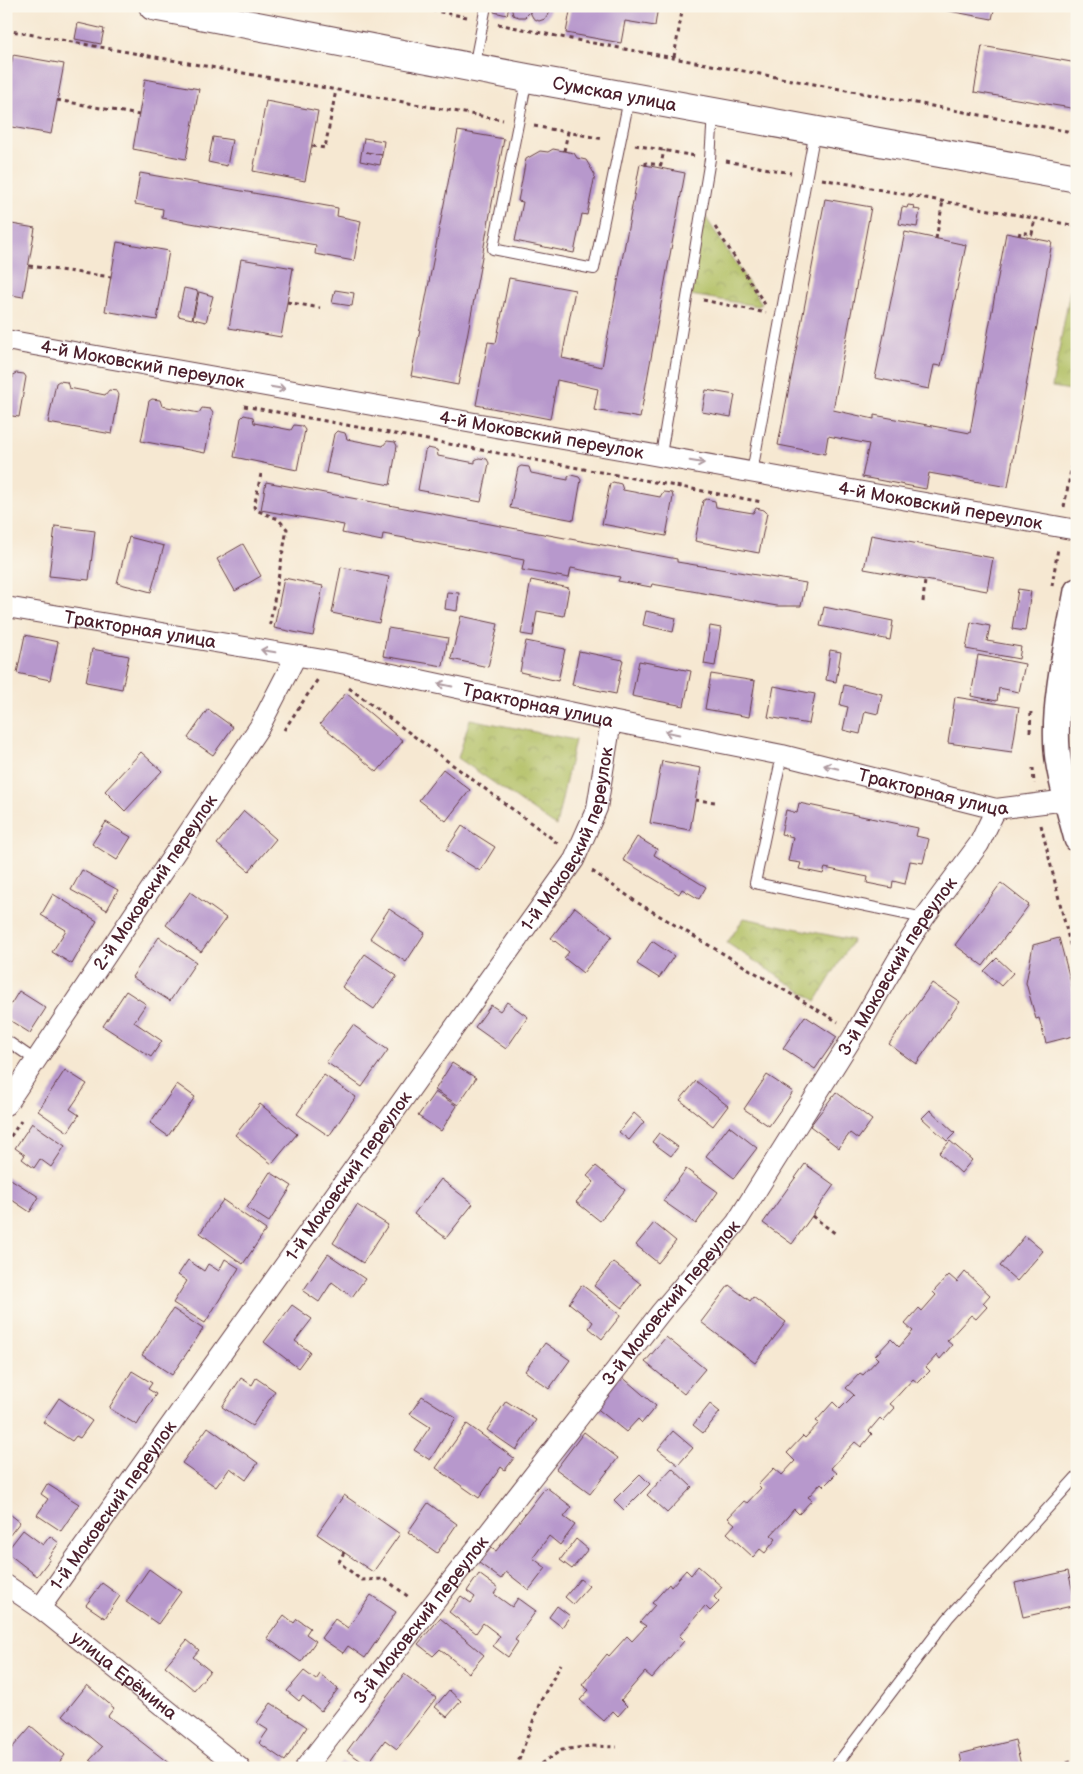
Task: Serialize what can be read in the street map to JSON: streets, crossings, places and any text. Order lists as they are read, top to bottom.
{
  "streets": {
    "main road": ["Сумская улица"],
    "street": [
      "4-й Моковский переулок",
      "Тракторная улица",
      "1-й Моковский переулок",
      "2-й Моковский переулок",
      "3-й Моковский переулок",
      "улица Ерёмина"
    ]
  },
  "crossings": [
    ["Тракторная улица", "1-й Моковский переулок"],
    ["Тракторная улица", "2-й Моковский переулок"],
    ["Тракторная улица", "3-й Моковский переулок"],
    ["1-й Моковский переулок", "улица Ерёмина"]
  ],
  "one_way": ["4-й Моковский переулок", "Тракторная улица"]
}
